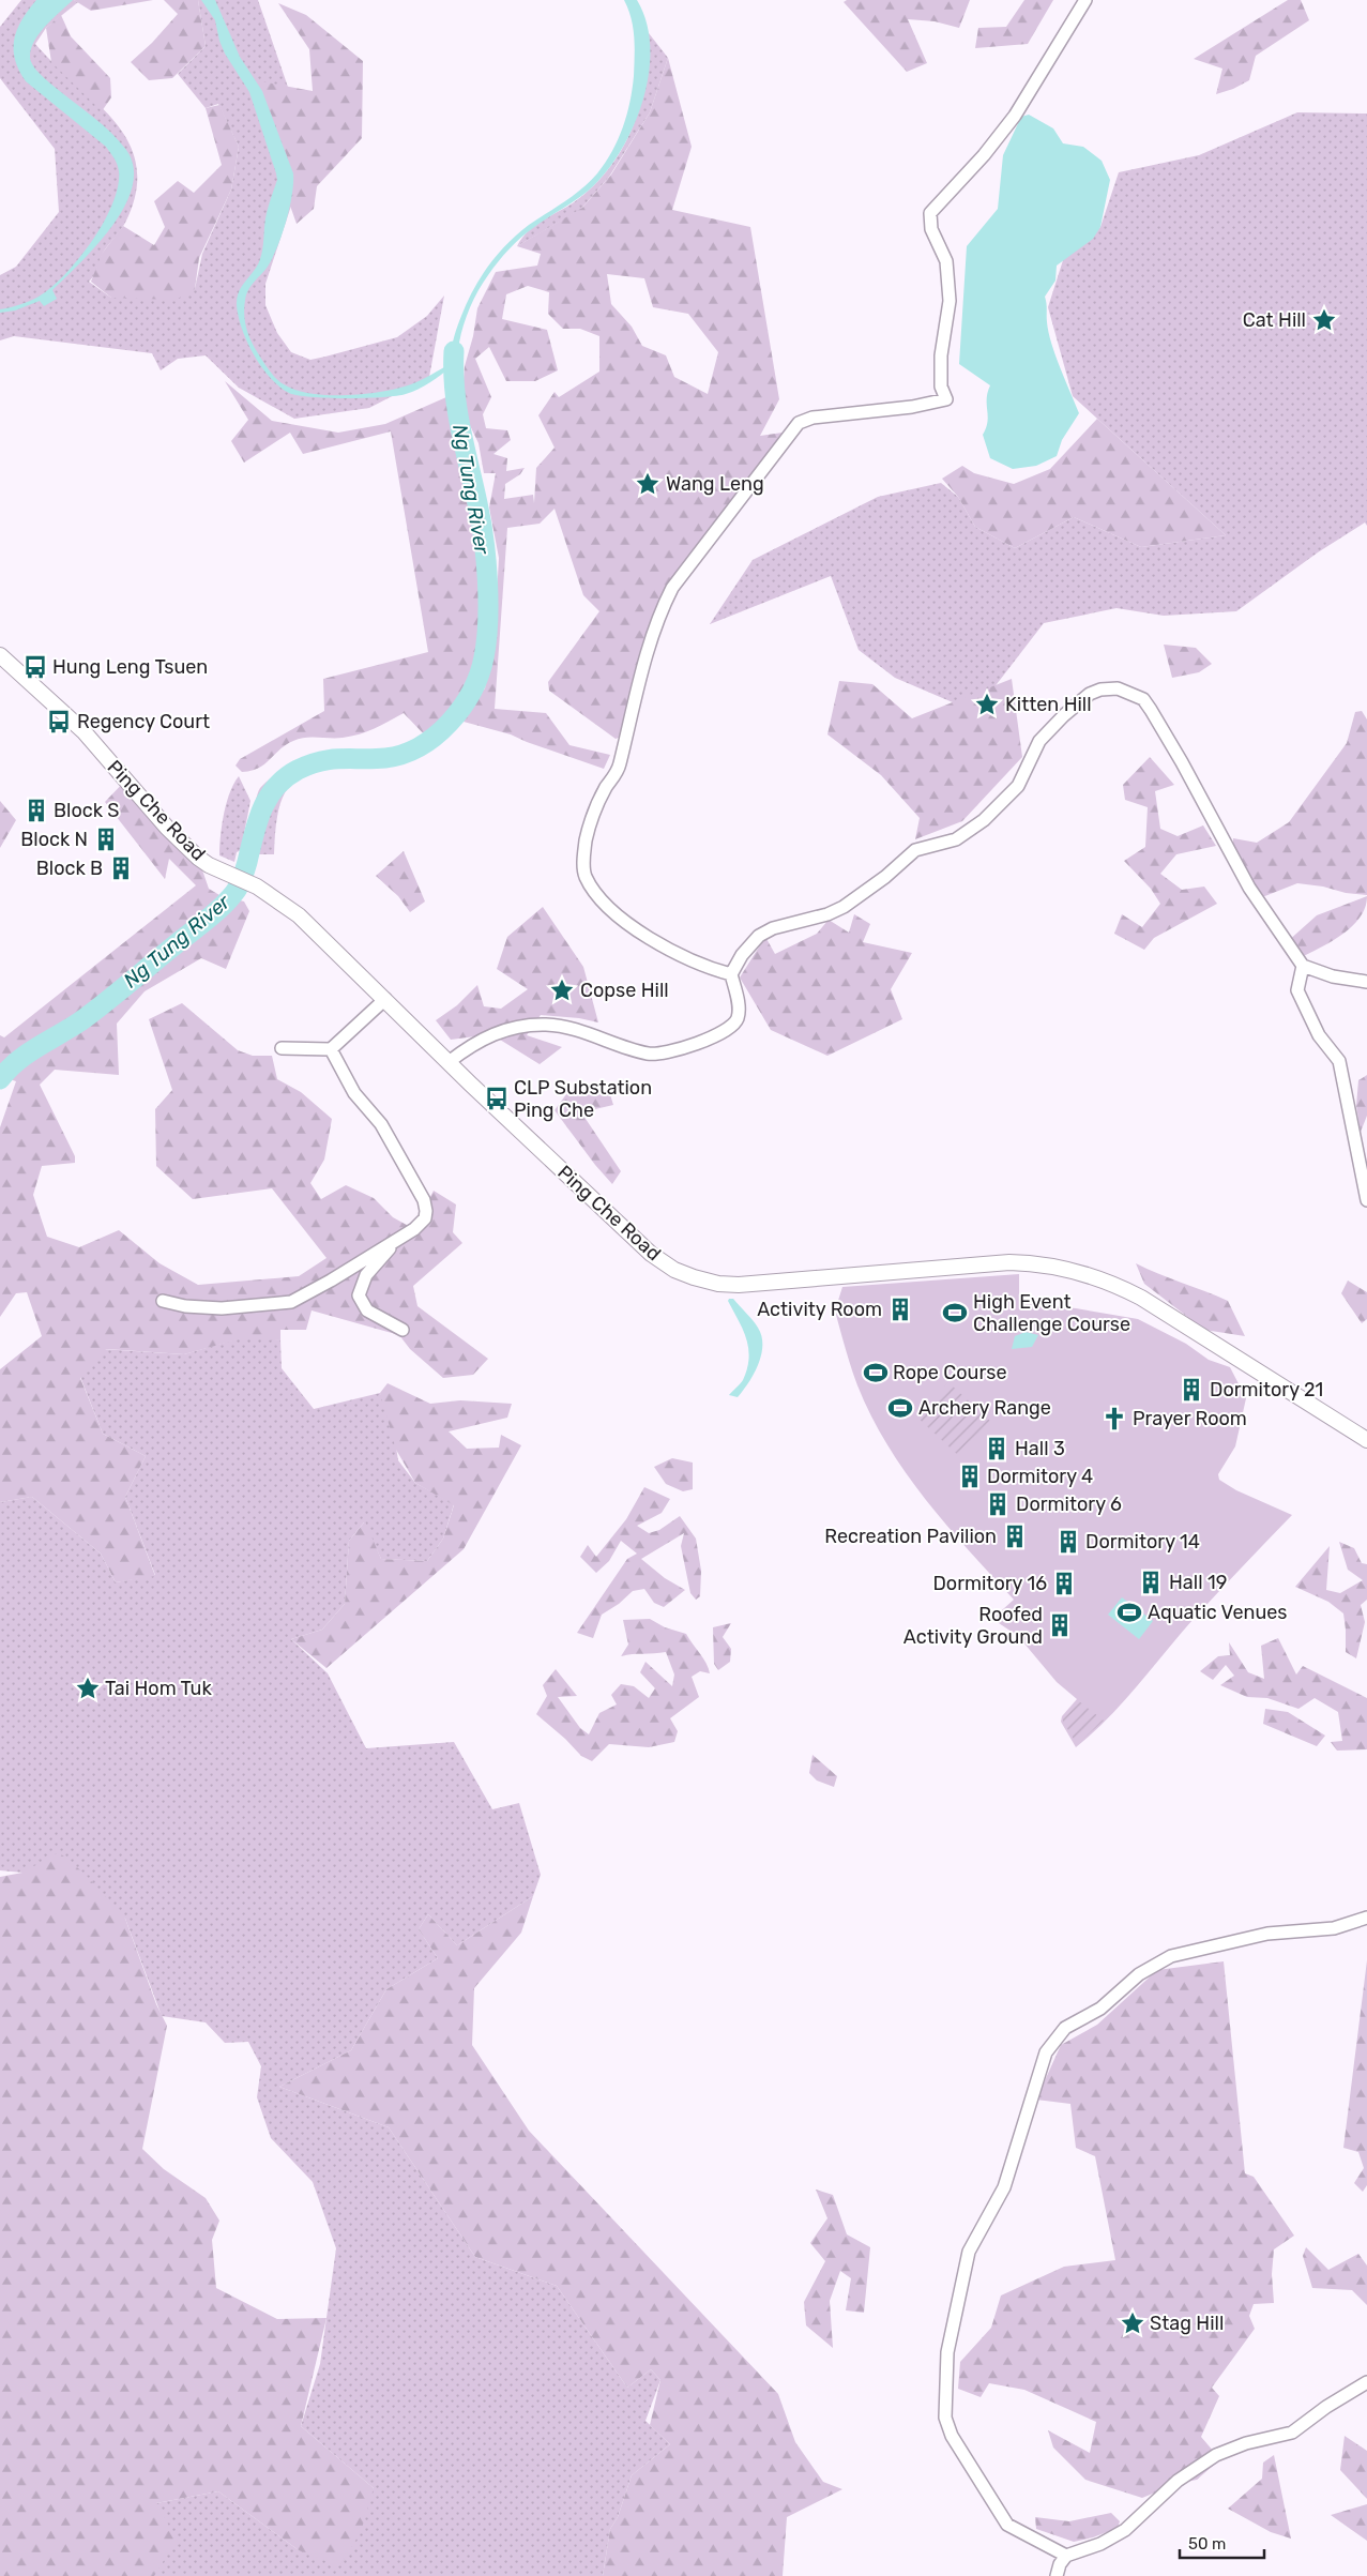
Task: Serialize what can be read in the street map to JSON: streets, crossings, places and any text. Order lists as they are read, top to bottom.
{
  "streets": {
    "street": ["Ping Che Road"]
  },
  "water": ["Ng Tung River"],
  "places": {
    "place": [
      "Cat Hill",
      "Wang Leng",
      "Kitten Hill",
      "Copse Hill",
      "Tai Hom Tuk",
      "Stag Hill"
    ],
    "bus stop": ["Hung Leng Tsuen", "Regency Court", "CLP Substation Ping Che"],
    "building": [
      "Block S",
      "Block N",
      "Block B",
      "Activity Room",
      "Dormitory 21",
      "Hall 3",
      "Dormitory 4",
      "Dormitory 6",
      "Recreation Pavilion",
      "Dormitory 14",
      "Hall 19",
      "Dormitory 16",
      "Roofed Activity Ground"
    ],
    "sports": [
      "High Event Challenge Course",
      "Rope Course",
      "Archery Range",
      "Aquatic Venues"
    ],
    "church": ["Prayer Room"]
  },
  "scale_bar": "50 m"
}
